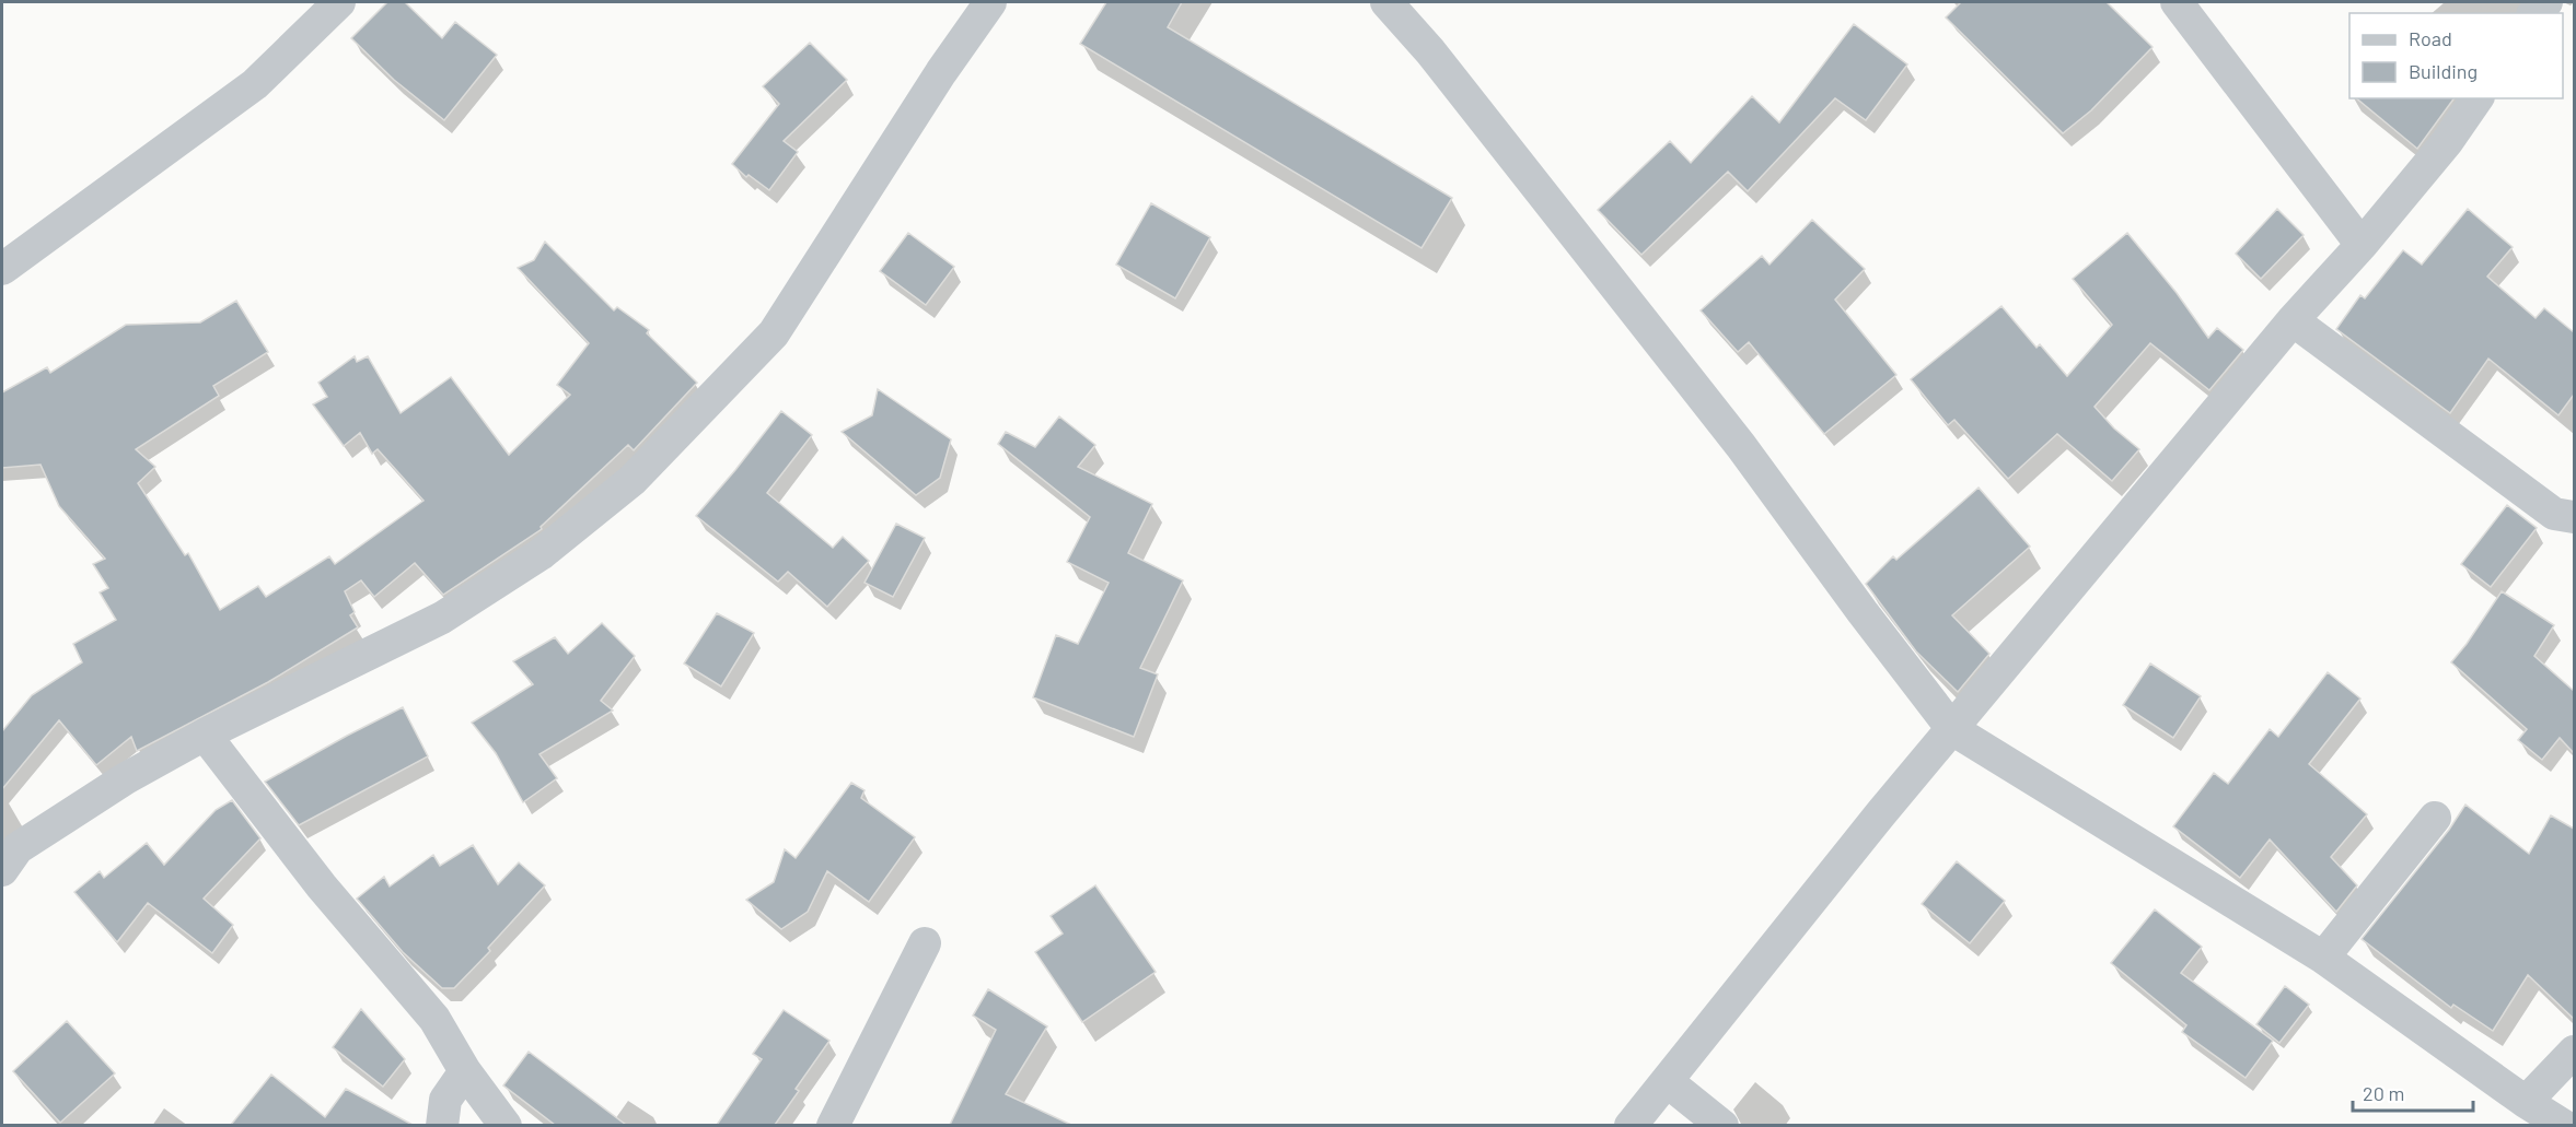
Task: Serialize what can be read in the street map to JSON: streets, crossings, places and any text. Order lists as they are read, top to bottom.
{
  "legend": ["Road", "Building"],
  "scale_bar": "20 m"
}
